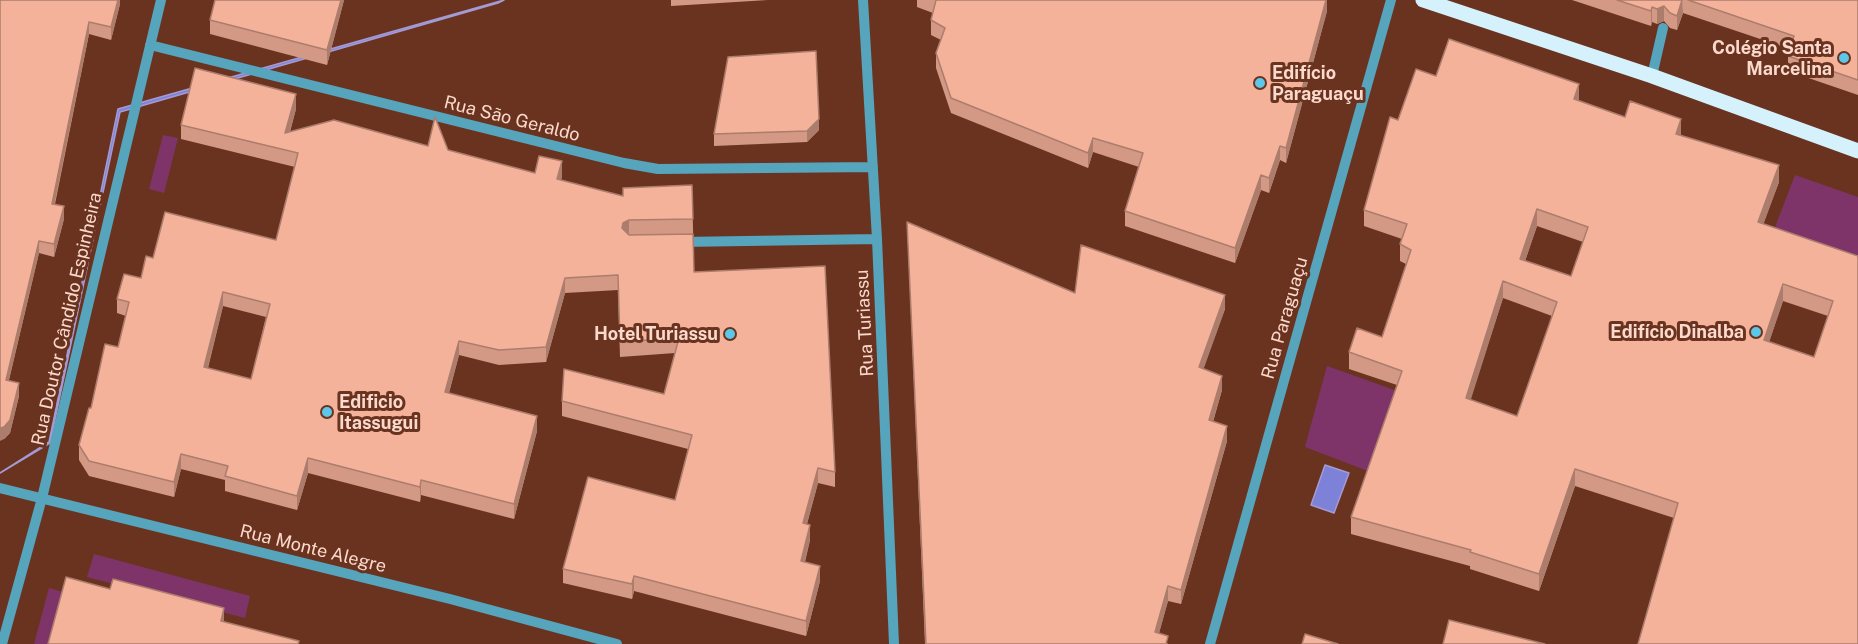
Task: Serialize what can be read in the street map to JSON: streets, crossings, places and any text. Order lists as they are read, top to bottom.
{
  "streets": {
    "street": [
      "Rua São Geraldo",
      "Rua Paraguaçu",
      "Rua Doutor Cândido Espinheira",
      "Rua Turiassu",
      "Rua Monte Alegre"
    ]
  },
  "crossings": [
    ["Rua São Geraldo", "Rua Doutor Cândido Espinheira"],
    ["Rua São Geraldo", "Rua Turiassu"],
    ["Rua Doutor Cândido Espinheira", "Rua Monte Alegre"]
  ],
  "places": [
    "Colégio Santa Marcelina",
    "Edifício Paraguaçu",
    "Edifício Dinalba",
    "Hotel Turiassu",
    "Edificio Itassugui"
  ]
}
